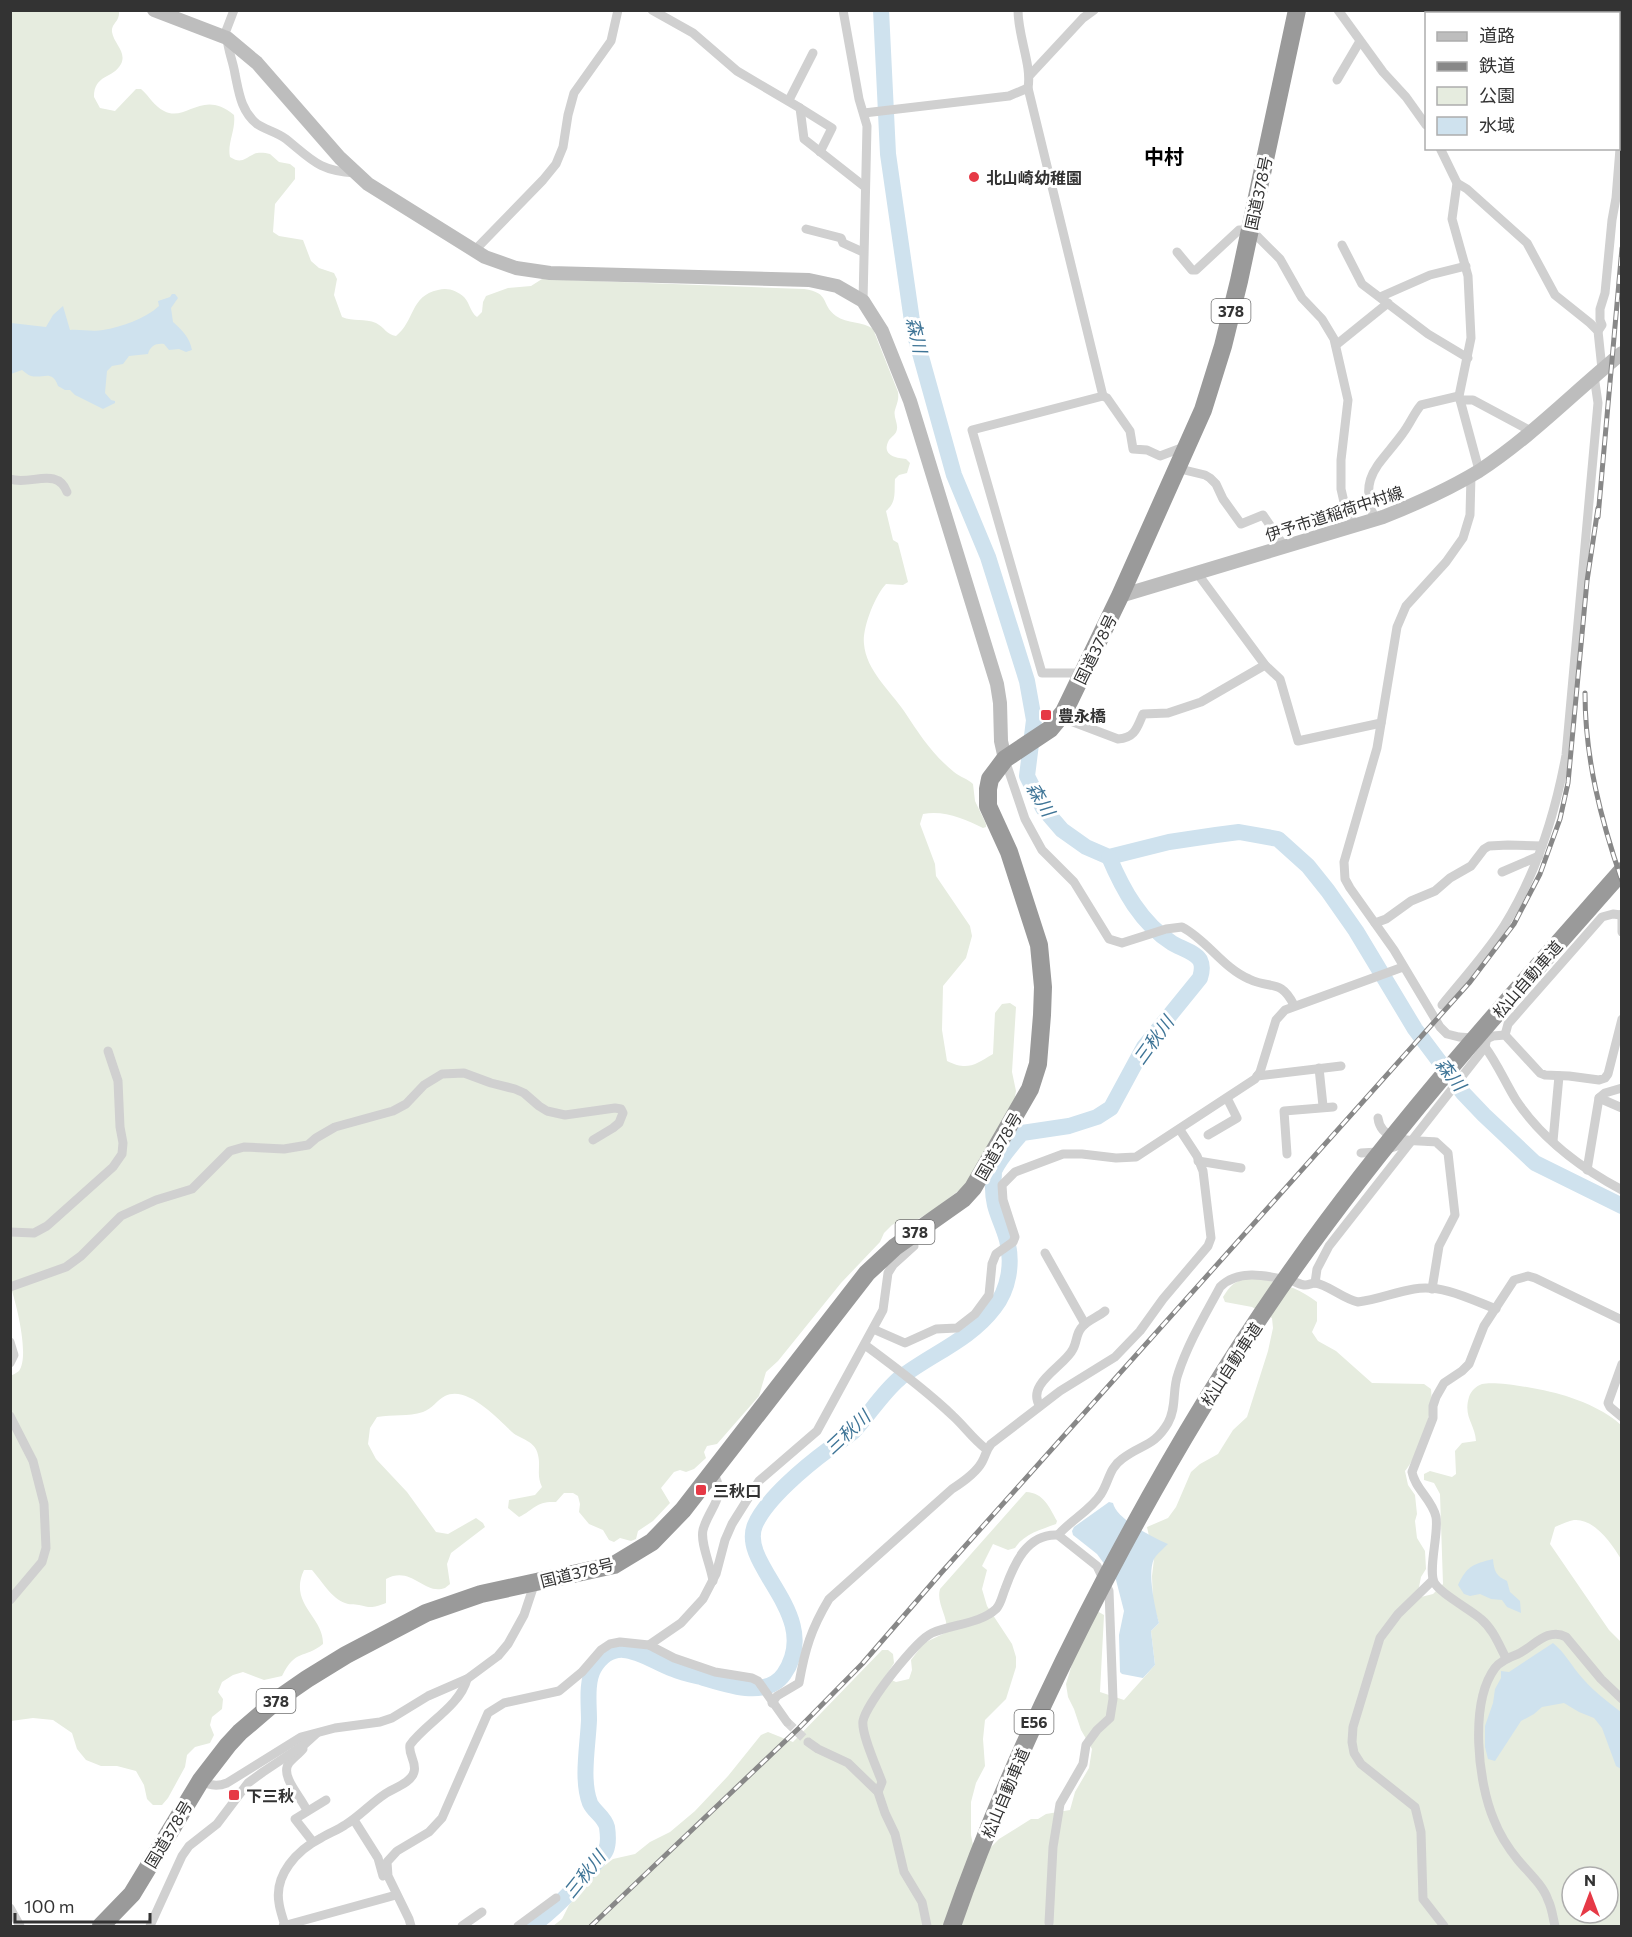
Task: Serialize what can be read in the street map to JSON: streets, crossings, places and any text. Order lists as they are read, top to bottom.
{
  "streets": {
    "highway": [
      "国道378号",
      "378",
      "松山自動車道",
      "E56"
    ],
    "street": ["伊予市道稲荷中村線"]
  },
  "crossings": [
    ["国道378号", "伊予市道稲荷中村線"]
  ],
  "districts": ["中村"],
  "water": ["森川", "三秋川"],
  "places": {
    "other": ["北山崎幼稚園"],
    "transit": ["豊永橋", "三秋口", "下三秋"]
  },
  "legend": [
    "道路",
    "鉄道",
    "公園",
    "水域"
  ],
  "scale_bar": "100 m",
  "north": "top"
}
